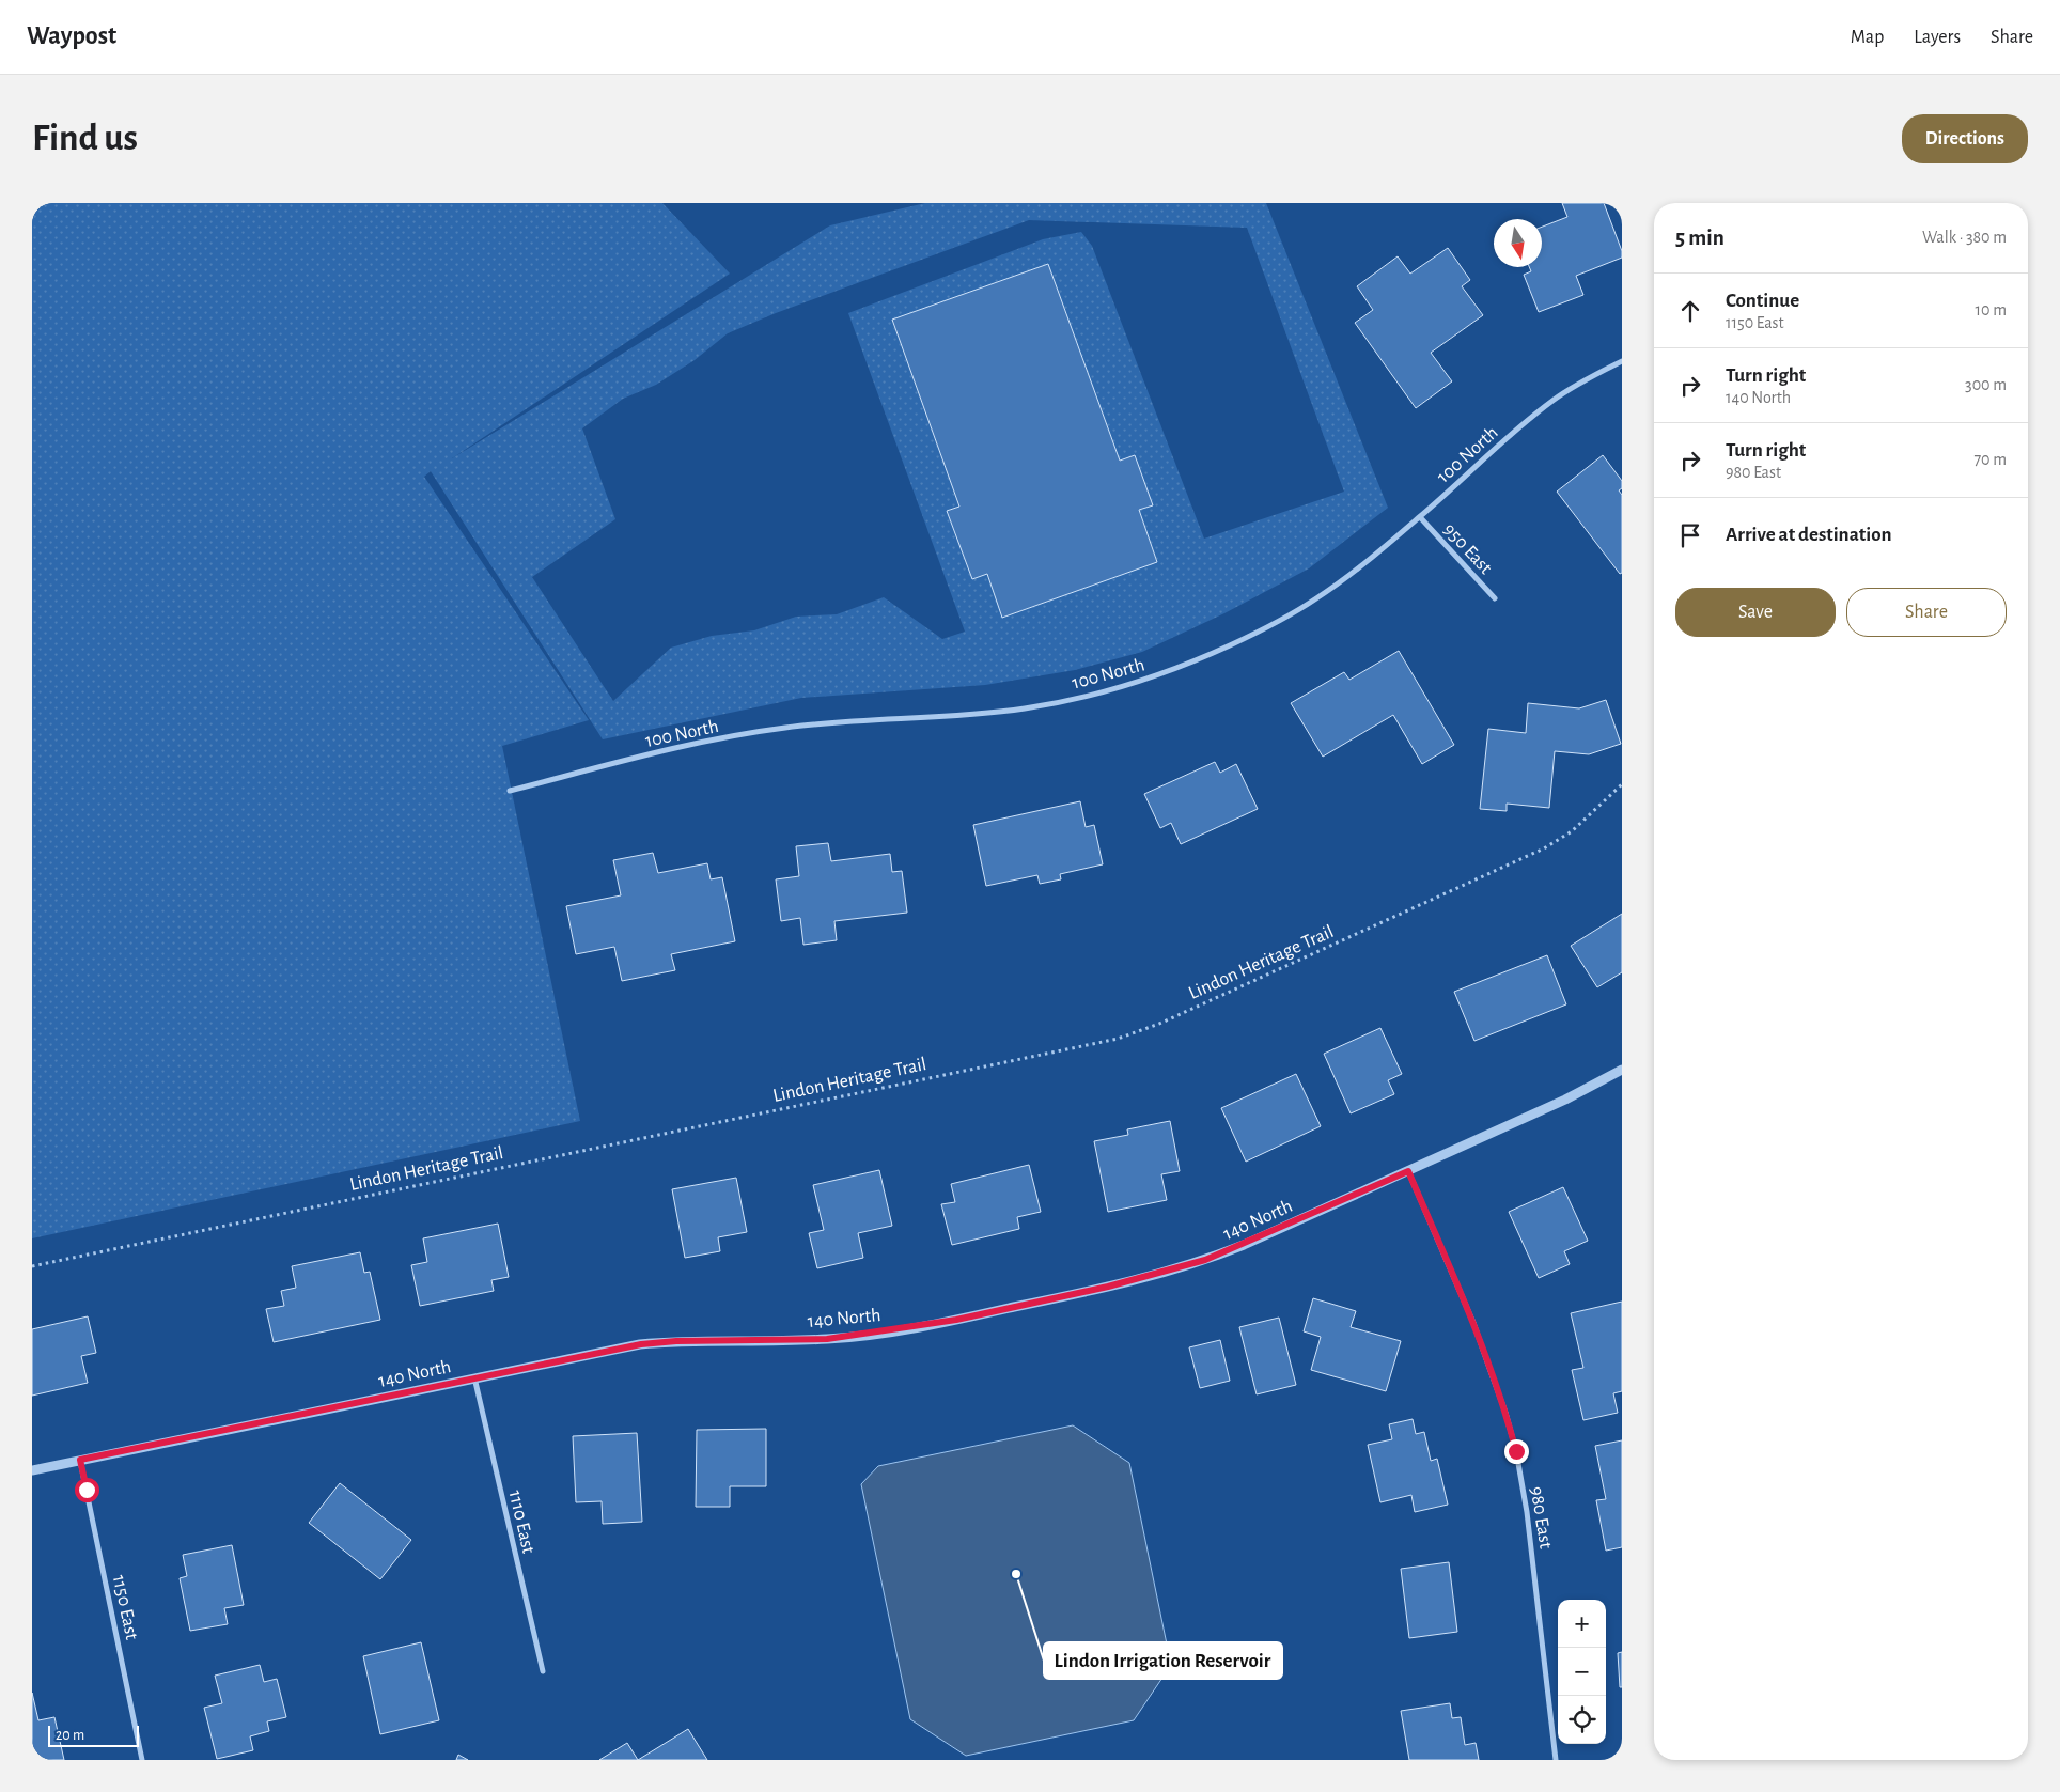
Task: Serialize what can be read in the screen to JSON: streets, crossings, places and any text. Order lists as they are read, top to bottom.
{
  "streets": {
    "street": [
      "100 North",
      "950 East",
      "140 North",
      "980 East",
      "1110 East",
      "1150 East"
    ],
    "path": ["Lindon Heritage Trail"]
  },
  "crossings": [
    ["100 North", "950 East"],
    ["140 North", "980 East"],
    ["140 North", "1110 East"],
    ["140 North", "1150 East"]
  ],
  "places": ["Lindon Irrigation Reservoir"],
  "scale_bar": "20 m",
  "north": "bottom",
  "page": {
    "header": "Waypost",
    "nav": ["Map", "Layers", "Share"],
    "buttons": [
      "Directions",
      ["Save", "Share"]
    ],
    "title": "Find us",
    "heading": ["5 min", "Walk · 380 m"],
    "list": [
      ["Continue", "1150 East", "10 m"],
      ["Turn right", "140 North", "300 m"],
      ["Turn right", "980 East", "70 m"],
      "Arrive at destination"
    ],
    "map_buttons": ["+", "−"],
    "scale": "20 m"
  }
}
